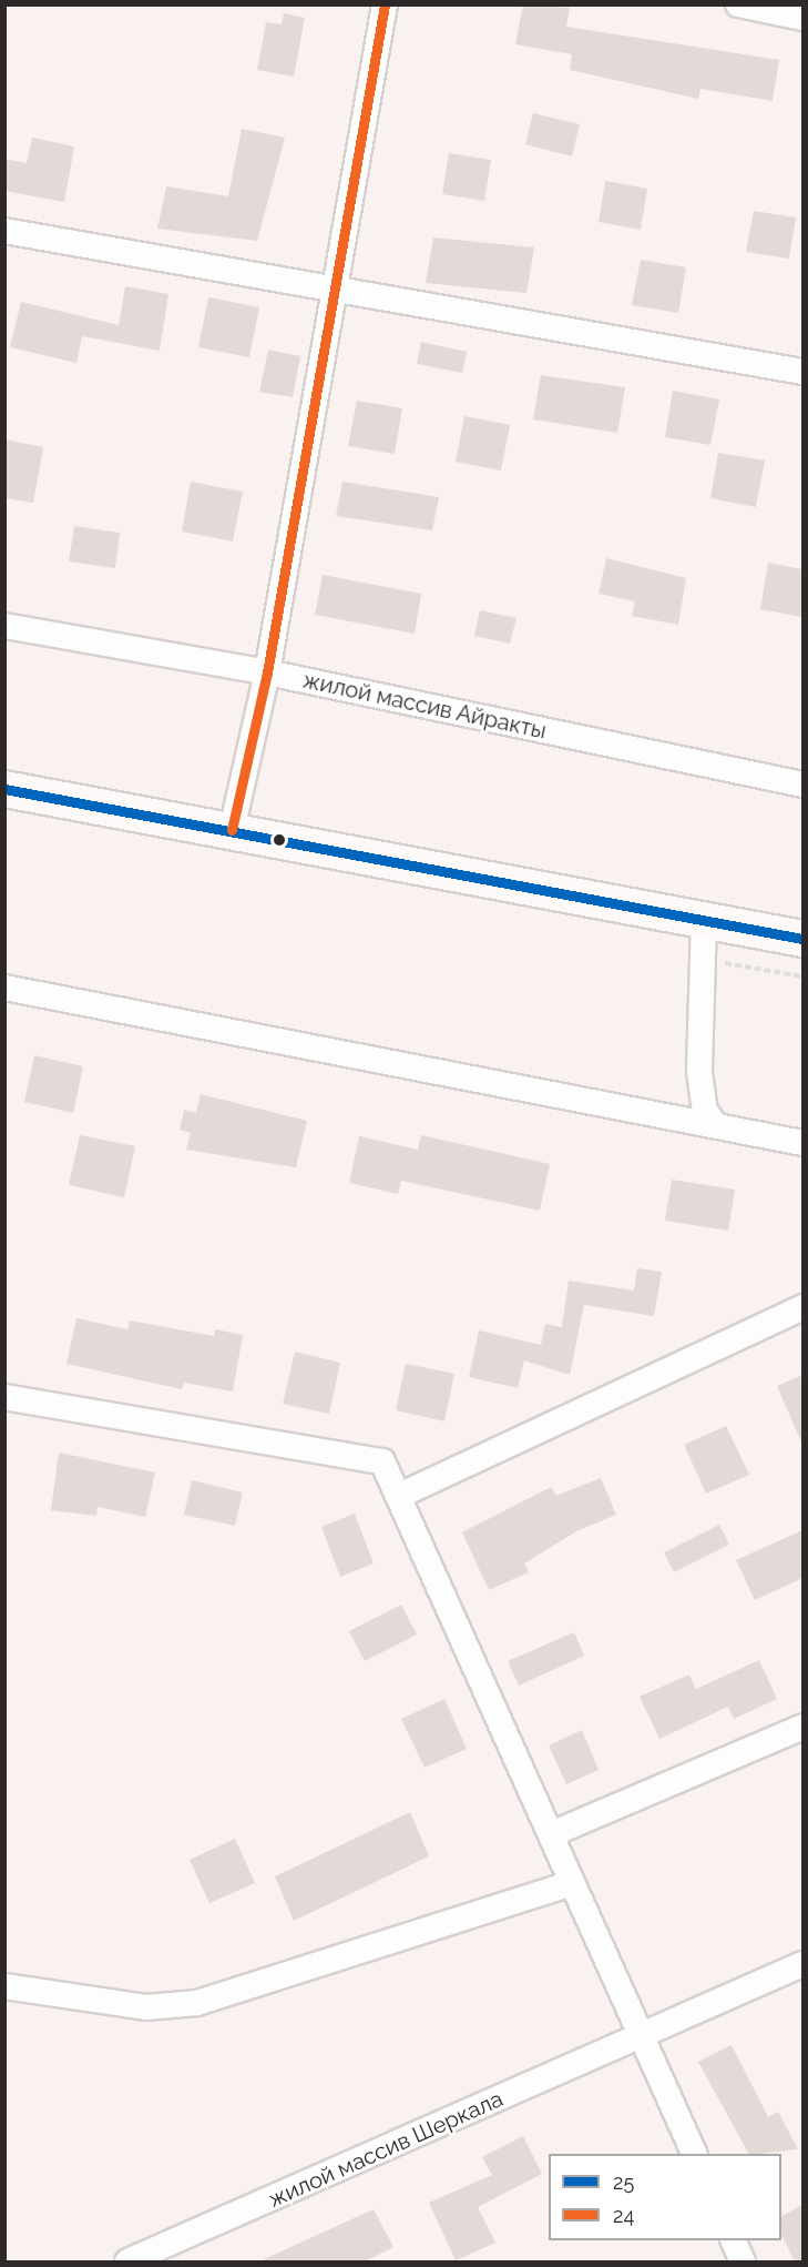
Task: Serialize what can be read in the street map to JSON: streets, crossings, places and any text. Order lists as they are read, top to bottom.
{
  "streets": {
    "street": ["жилой массив Айракты", "жилой массив Шеркала"]
  },
  "lines": ["transit line 24", "transit line 25"],
  "legend": ["25", "24"]
}
